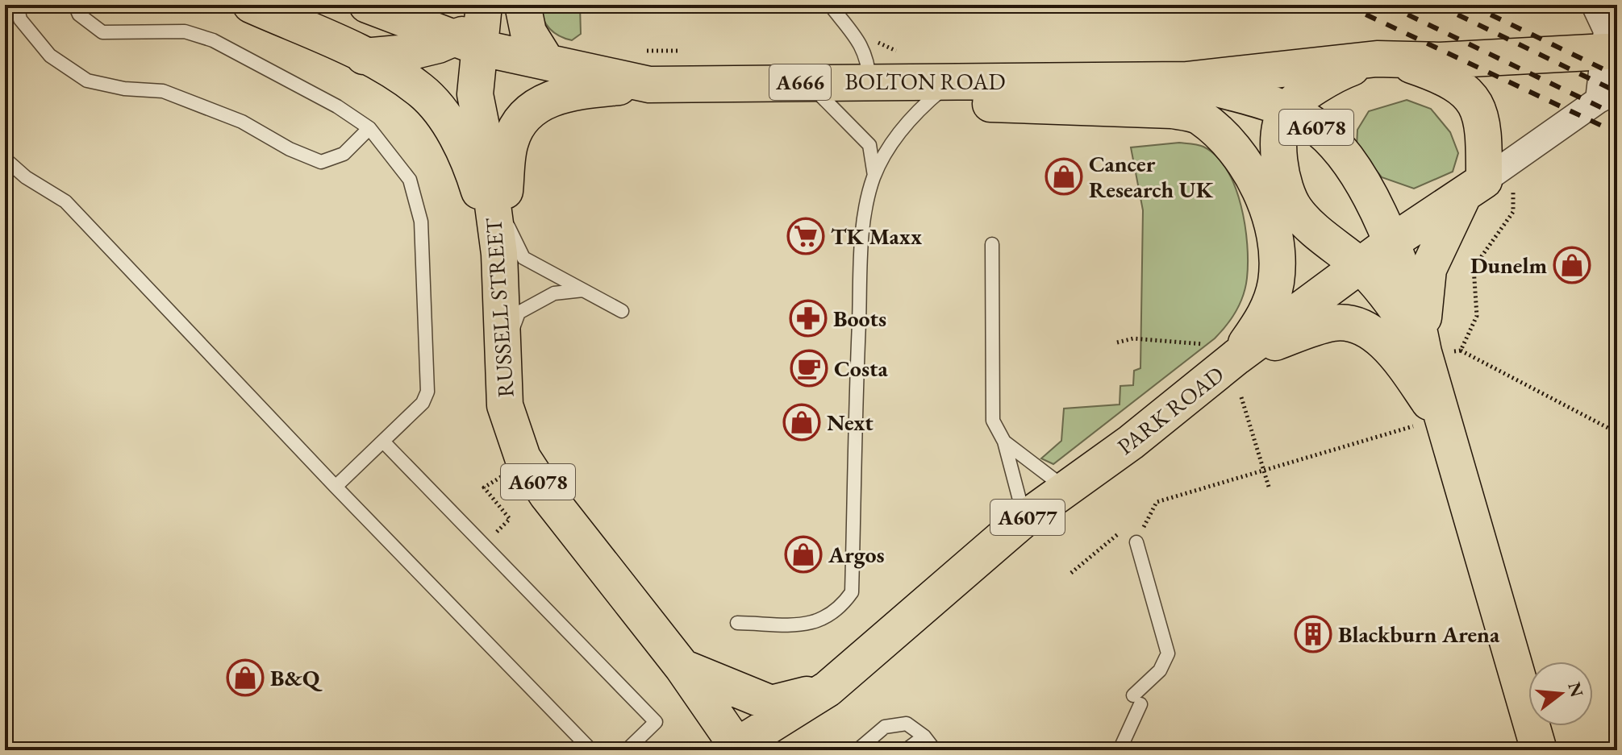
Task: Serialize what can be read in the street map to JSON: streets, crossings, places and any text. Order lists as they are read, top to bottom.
{
  "streets": {
    "highway": [
      "BOLTON ROAD",
      "A666",
      "A6078",
      "RUSSELL STREET",
      "PARK ROAD",
      "A6077"
    ]
  },
  "crossings": [
    ["BOLTON ROAD", "A6078"],
    ["BOLTON ROAD", "RUSSELL STREET"],
    ["A6078", "PARK ROAD"],
    ["RUSSELL STREET", "PARK ROAD"]
  ],
  "places": {
    "shop": [
      "Cancer Research UK",
      "Dunelm",
      "Next",
      "Argos",
      "B&Q"
    ],
    "supermarket": ["TK Maxx"],
    "pharmacy": ["Boots"],
    "cafe": ["Costa"],
    "building": ["Blackburn Arena"]
  },
  "north": "right"
}
